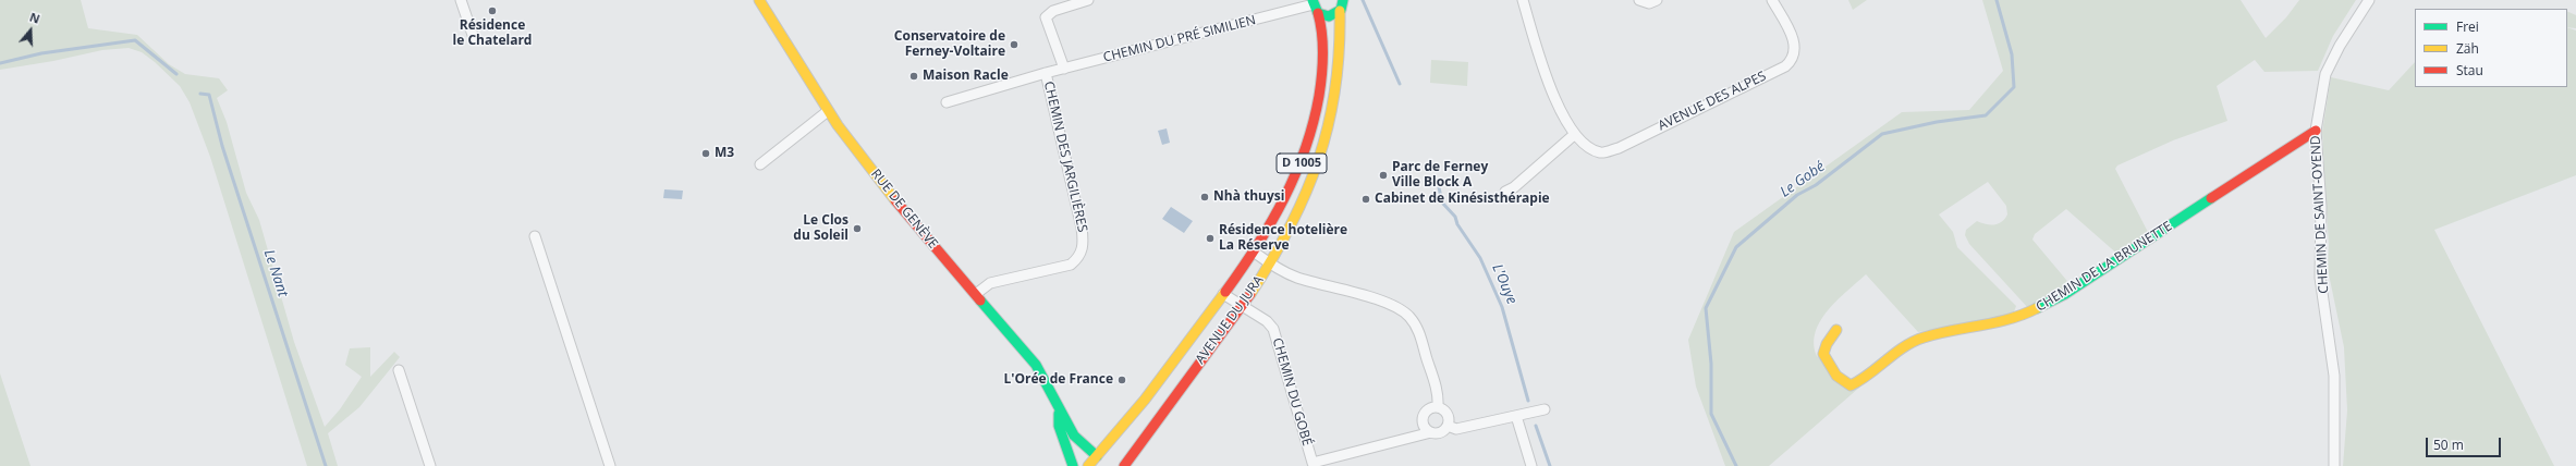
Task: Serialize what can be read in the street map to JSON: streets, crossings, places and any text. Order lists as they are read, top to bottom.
{
  "streets": {
    "street": [
      "CHEMIN DU PRÉ SIMILIEN",
      "AVENUE DES ALPES",
      "CHEMIN DES JARGILIÈRES",
      "D 1005",
      "RUE DE GENÈVE",
      "CHEMIN DE SAINT-OYEND",
      "CHEMIN DE LA BRUNETTE",
      "AVENUE DU JURA",
      "CHEMIN DU GOBÉ"
    ]
  },
  "crossings": [
    ["CHEMIN DU PRÉ SIMILIEN", "CHEMIN DES JARGILIÈRES"],
    ["CHEMIN DU PRÉ SIMILIEN", "AVENUE DU JURA"],
    ["CHEMIN DES JARGILIÈRES", "RUE DE GENÈVE"],
    ["D 1005", "AVENUE DU JURA"],
    ["RUE DE GENÈVE", "AVENUE DU JURA"],
    ["CHEMIN DE SAINT-OYEND", "CHEMIN DE LA BRUNETTE"],
    ["AVENUE DU JURA", "CHEMIN DU GOBÉ"]
  ],
  "water": ["Le Gobé", "Le Nant", "L'Ouye"],
  "places": [
    "Résidence le Chatelard",
    "Conservatoire de Ferney-Voltaire",
    "Maison Racle",
    "M3",
    "Parc de Ferney Ville Block A",
    "Nhà thuysi",
    "Cabinet de Kinésisthérapie",
    "Le Clos du Soleil",
    "Résidence hotelière La Réserve",
    "L'Orée de France"
  ],
  "legend": ["Frei", "Zäh", "Stau"],
  "scale_bar": "50 m",
  "north": "top"
}
